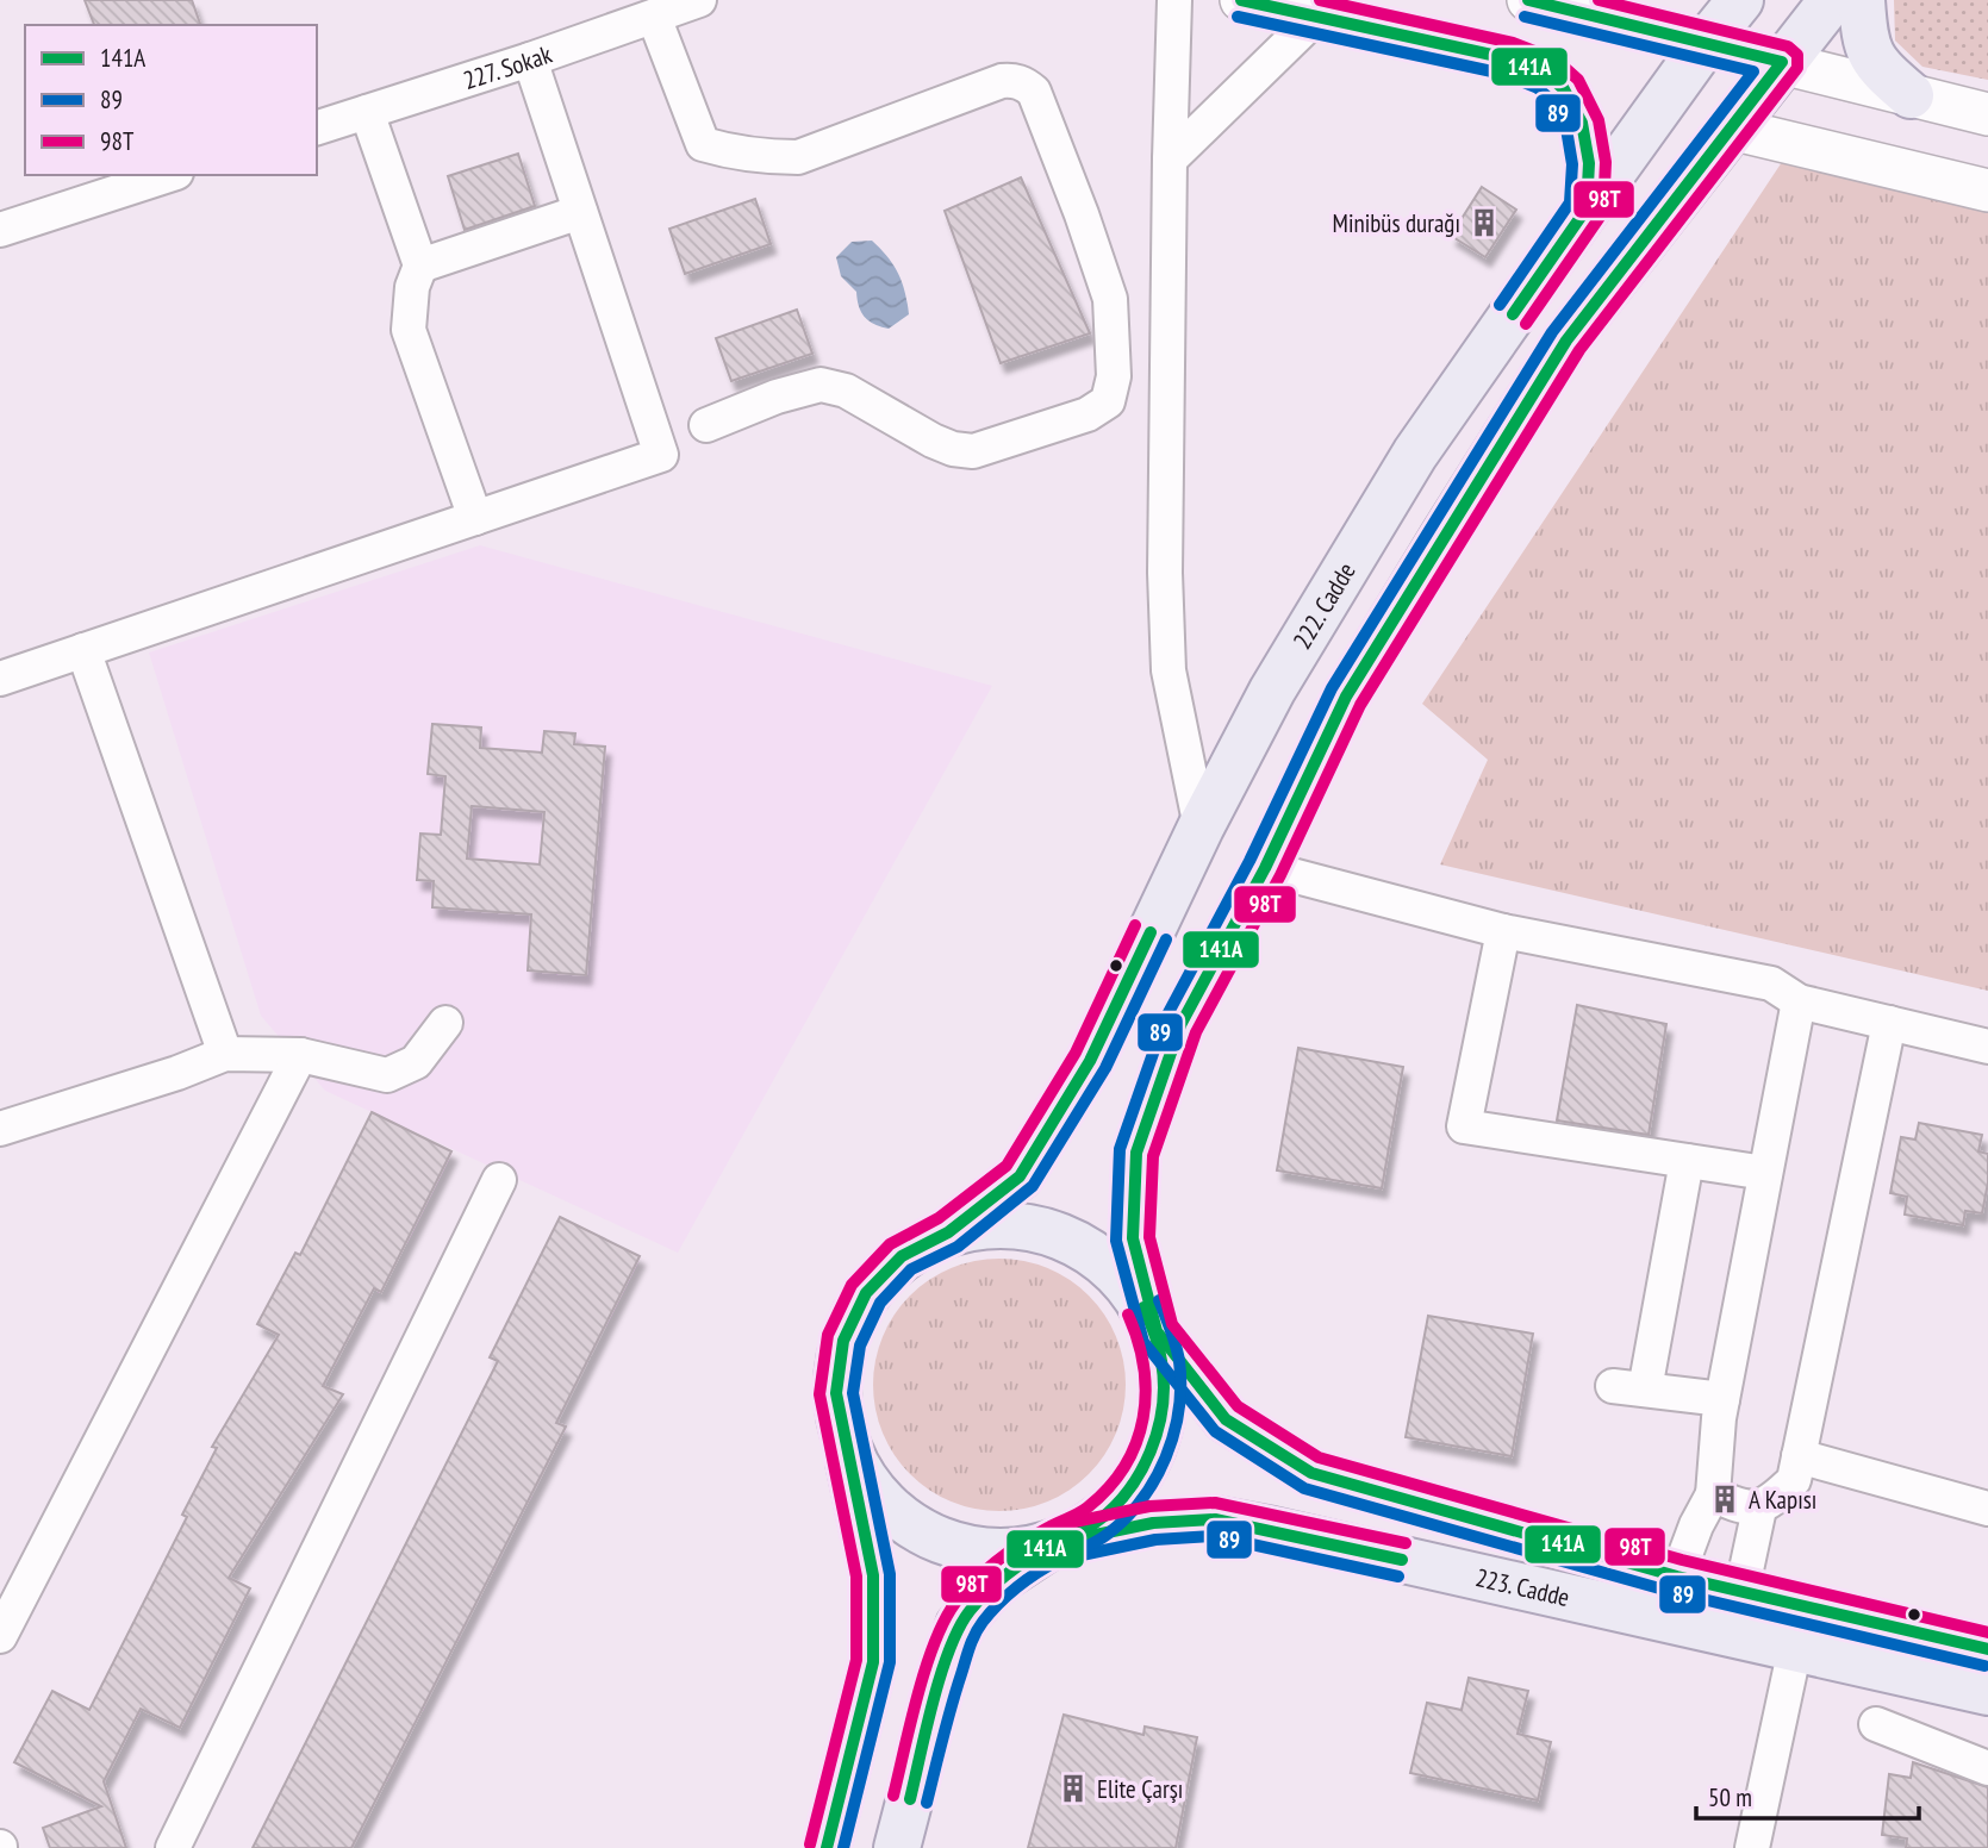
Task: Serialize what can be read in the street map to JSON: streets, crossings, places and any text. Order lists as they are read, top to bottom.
{
  "streets": {
    "main road": ["222. Cadde", "223. Cadde"],
    "street": ["227. Sokak"]
  },
  "places": {
    "building": ["Minibüs durağı", "A Kapısı", "Elite Çarşı"]
  },
  "lines": ["transit line 141A", "transit line 98T", "transit line 89"],
  "legend": ["141A", "89", "98T"],
  "scale_bar": "50 m"
}
